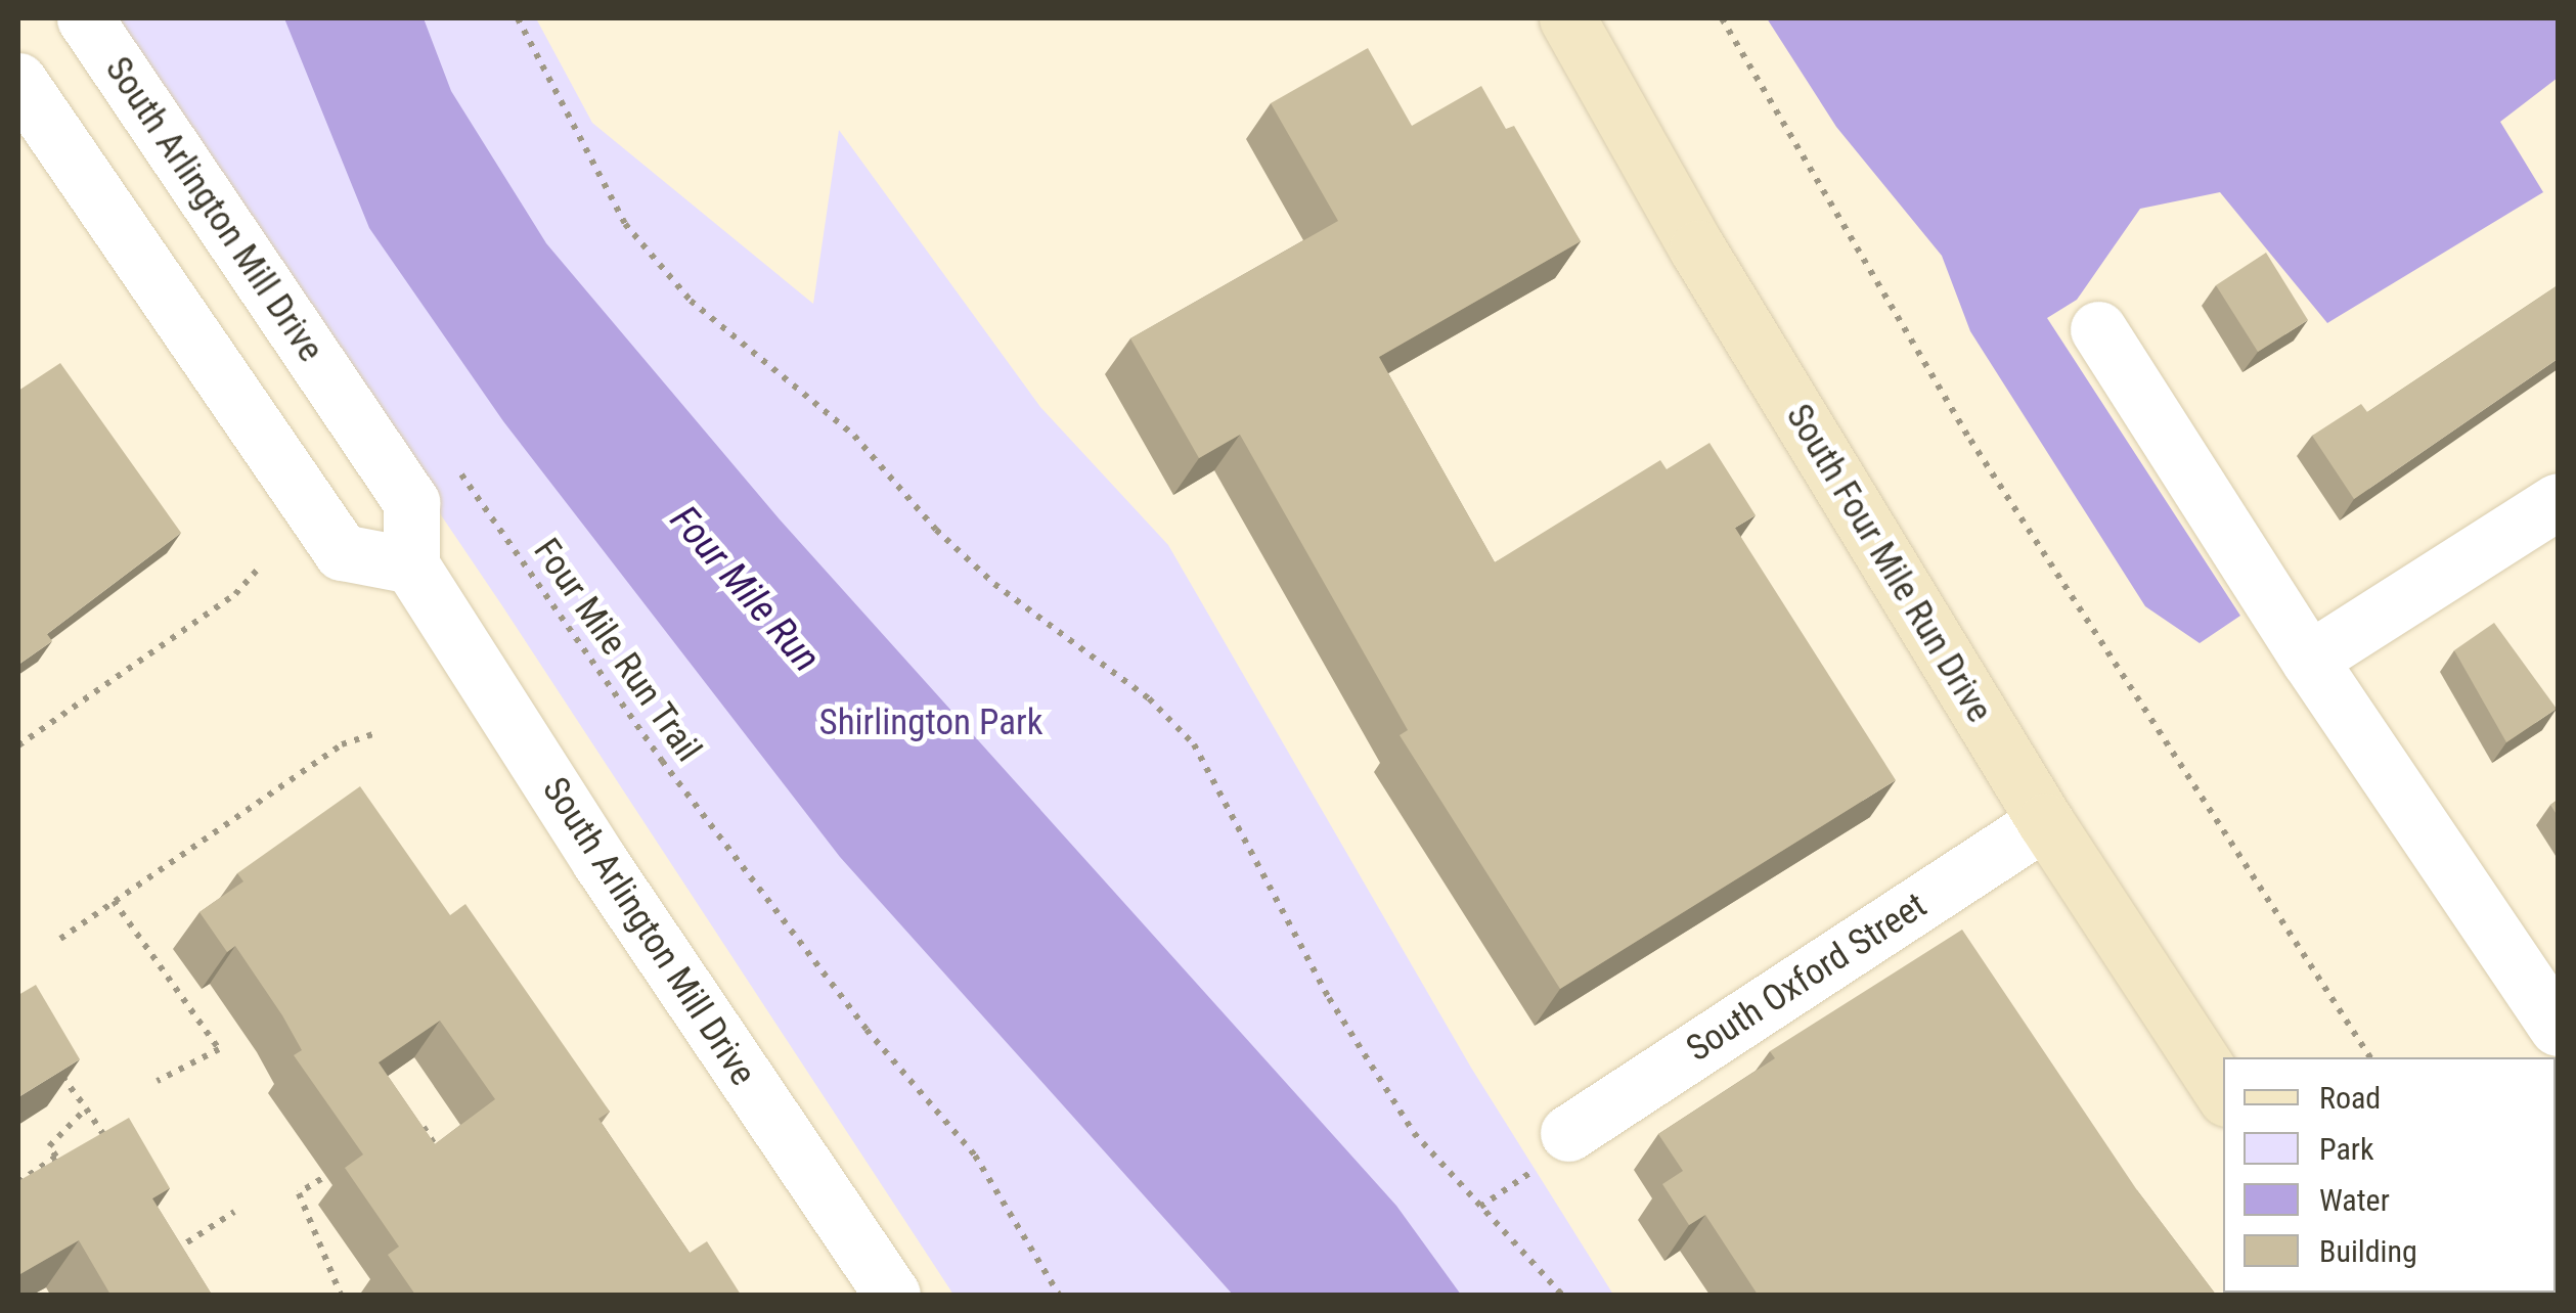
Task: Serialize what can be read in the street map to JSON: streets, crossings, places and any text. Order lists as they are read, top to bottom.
{
  "streets": {
    "main road": ["South Four Mile Run Drive"],
    "street": ["South Arlington Mill Drive", "South Oxford Street"],
    "path": ["Four Mile Run Trail"]
  },
  "crossings": [
    ["South Four Mile Run Drive", "South Oxford Street"]
  ],
  "water": ["Four Mile Run"],
  "parks": ["Shirlington Park"],
  "legend": [
    "Road",
    "Park",
    "Water",
    "Building"
  ]
}
